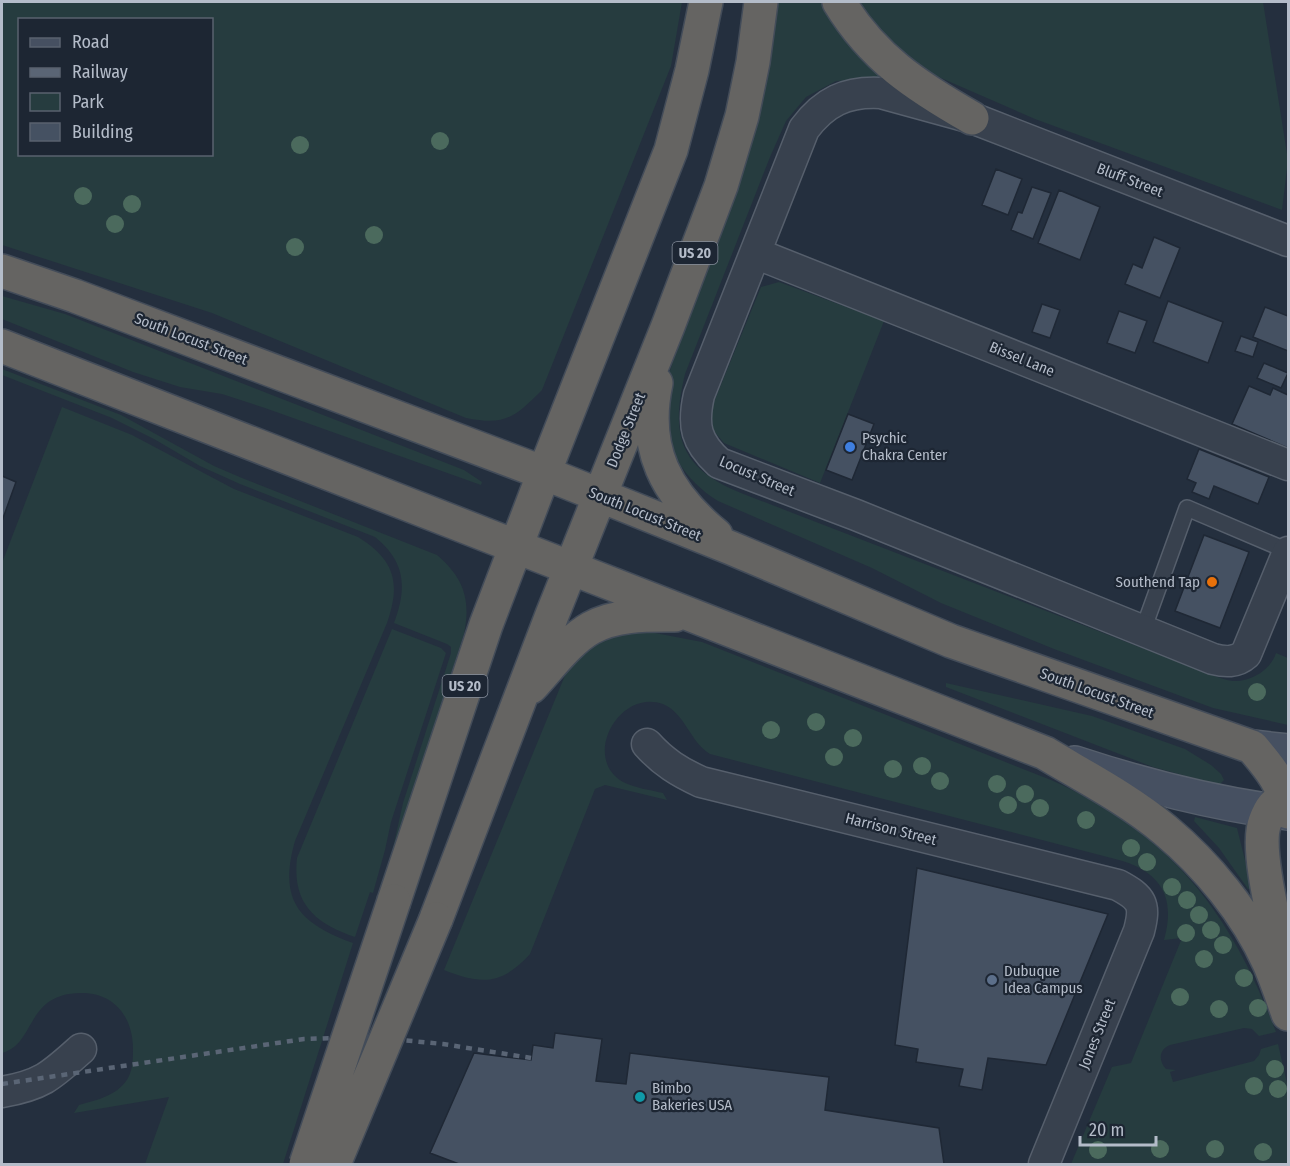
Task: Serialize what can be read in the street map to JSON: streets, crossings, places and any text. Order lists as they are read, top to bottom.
{
  "streets": {
    "highway": ["US 20", "South Locust Street", "Dodge Street"],
    "street": [
      "Bluff Street",
      "Bissel Lane",
      "Locust Street",
      "Harrison Street",
      "Jones Street"
    ]
  },
  "crossings": [
    ["Bluff Street", "Locust Street"],
    ["US 20", "South Locust Street"],
    ["South Locust Street", "Dodge Street"],
    ["Bissel Lane", "Locust Street"],
    ["Harrison Street", "Jones Street"]
  ],
  "places": [
    "Psychic Chakra Center",
    "Southend Tap",
    "Dubuque Idea Campus",
    "Bimbo Bakeries USA"
  ],
  "legend": [
    "Road",
    "Railway",
    "Park",
    "Building"
  ],
  "scale_bar": "20 m"
}
